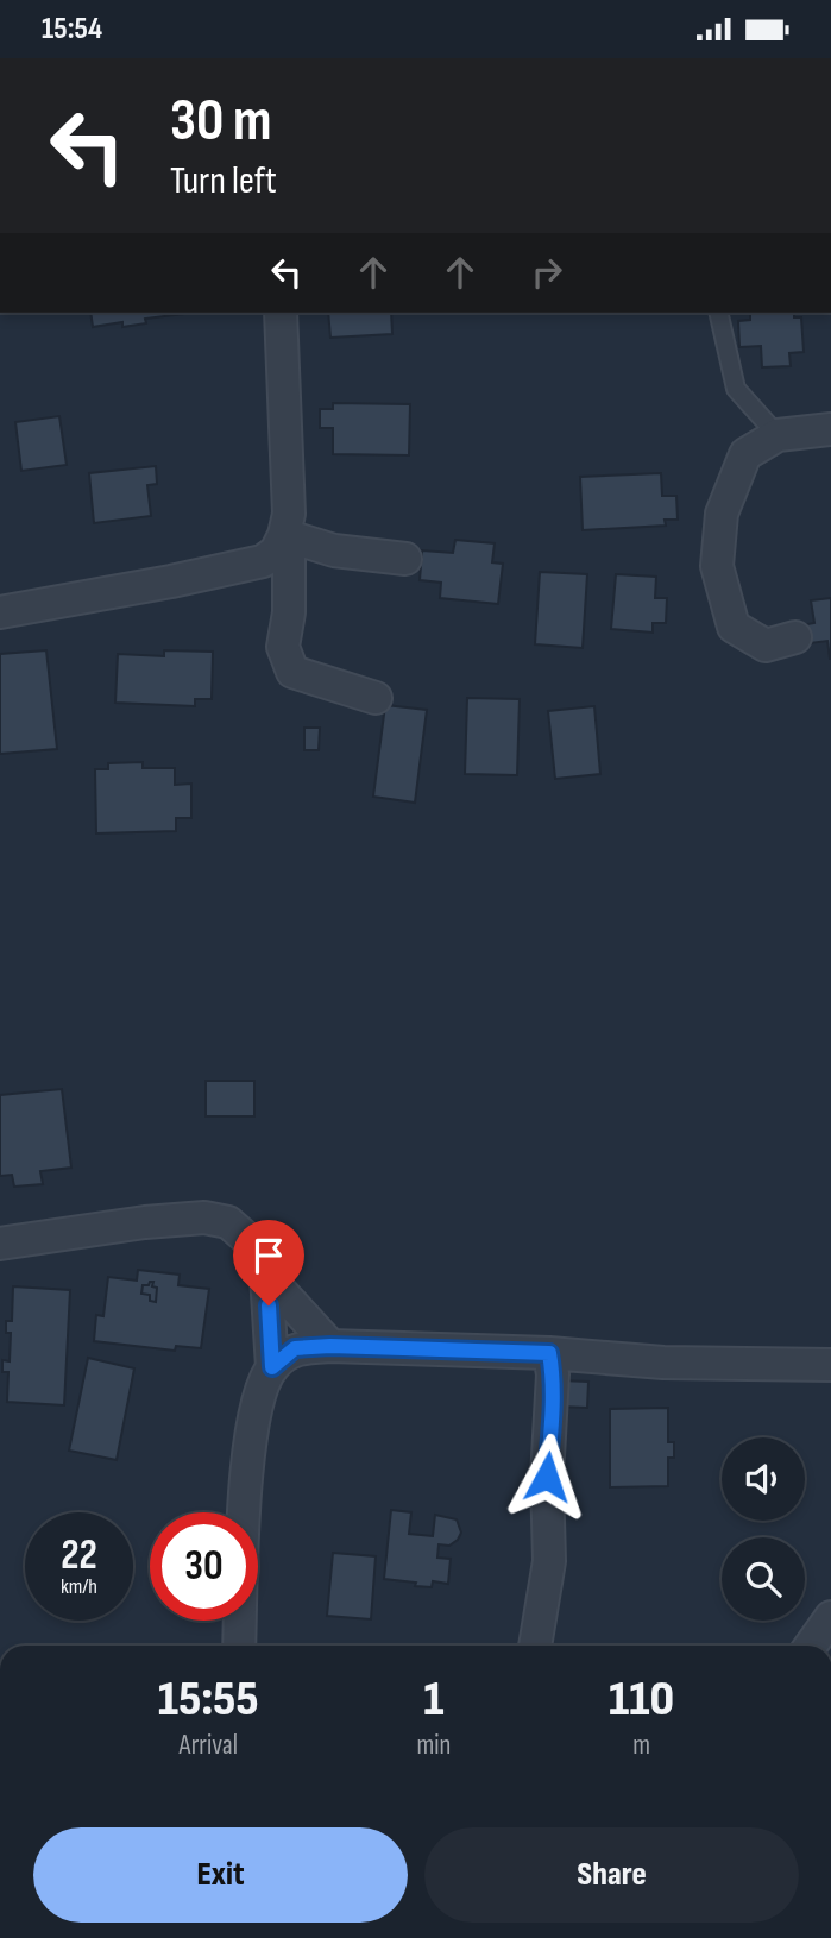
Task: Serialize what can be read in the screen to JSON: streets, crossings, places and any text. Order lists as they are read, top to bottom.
{
  "page": {
    "status": "15:54",
    "turn": ["30 m", "Turn left"],
    "speed": "22 km/h",
    "limit": "30",
    "eta": [
      "15:55",
      "Arrival",
      "1",
      "min",
      "110",
      "m"
    ],
    "buttons": ["Exit", "Share"]
  }
}
